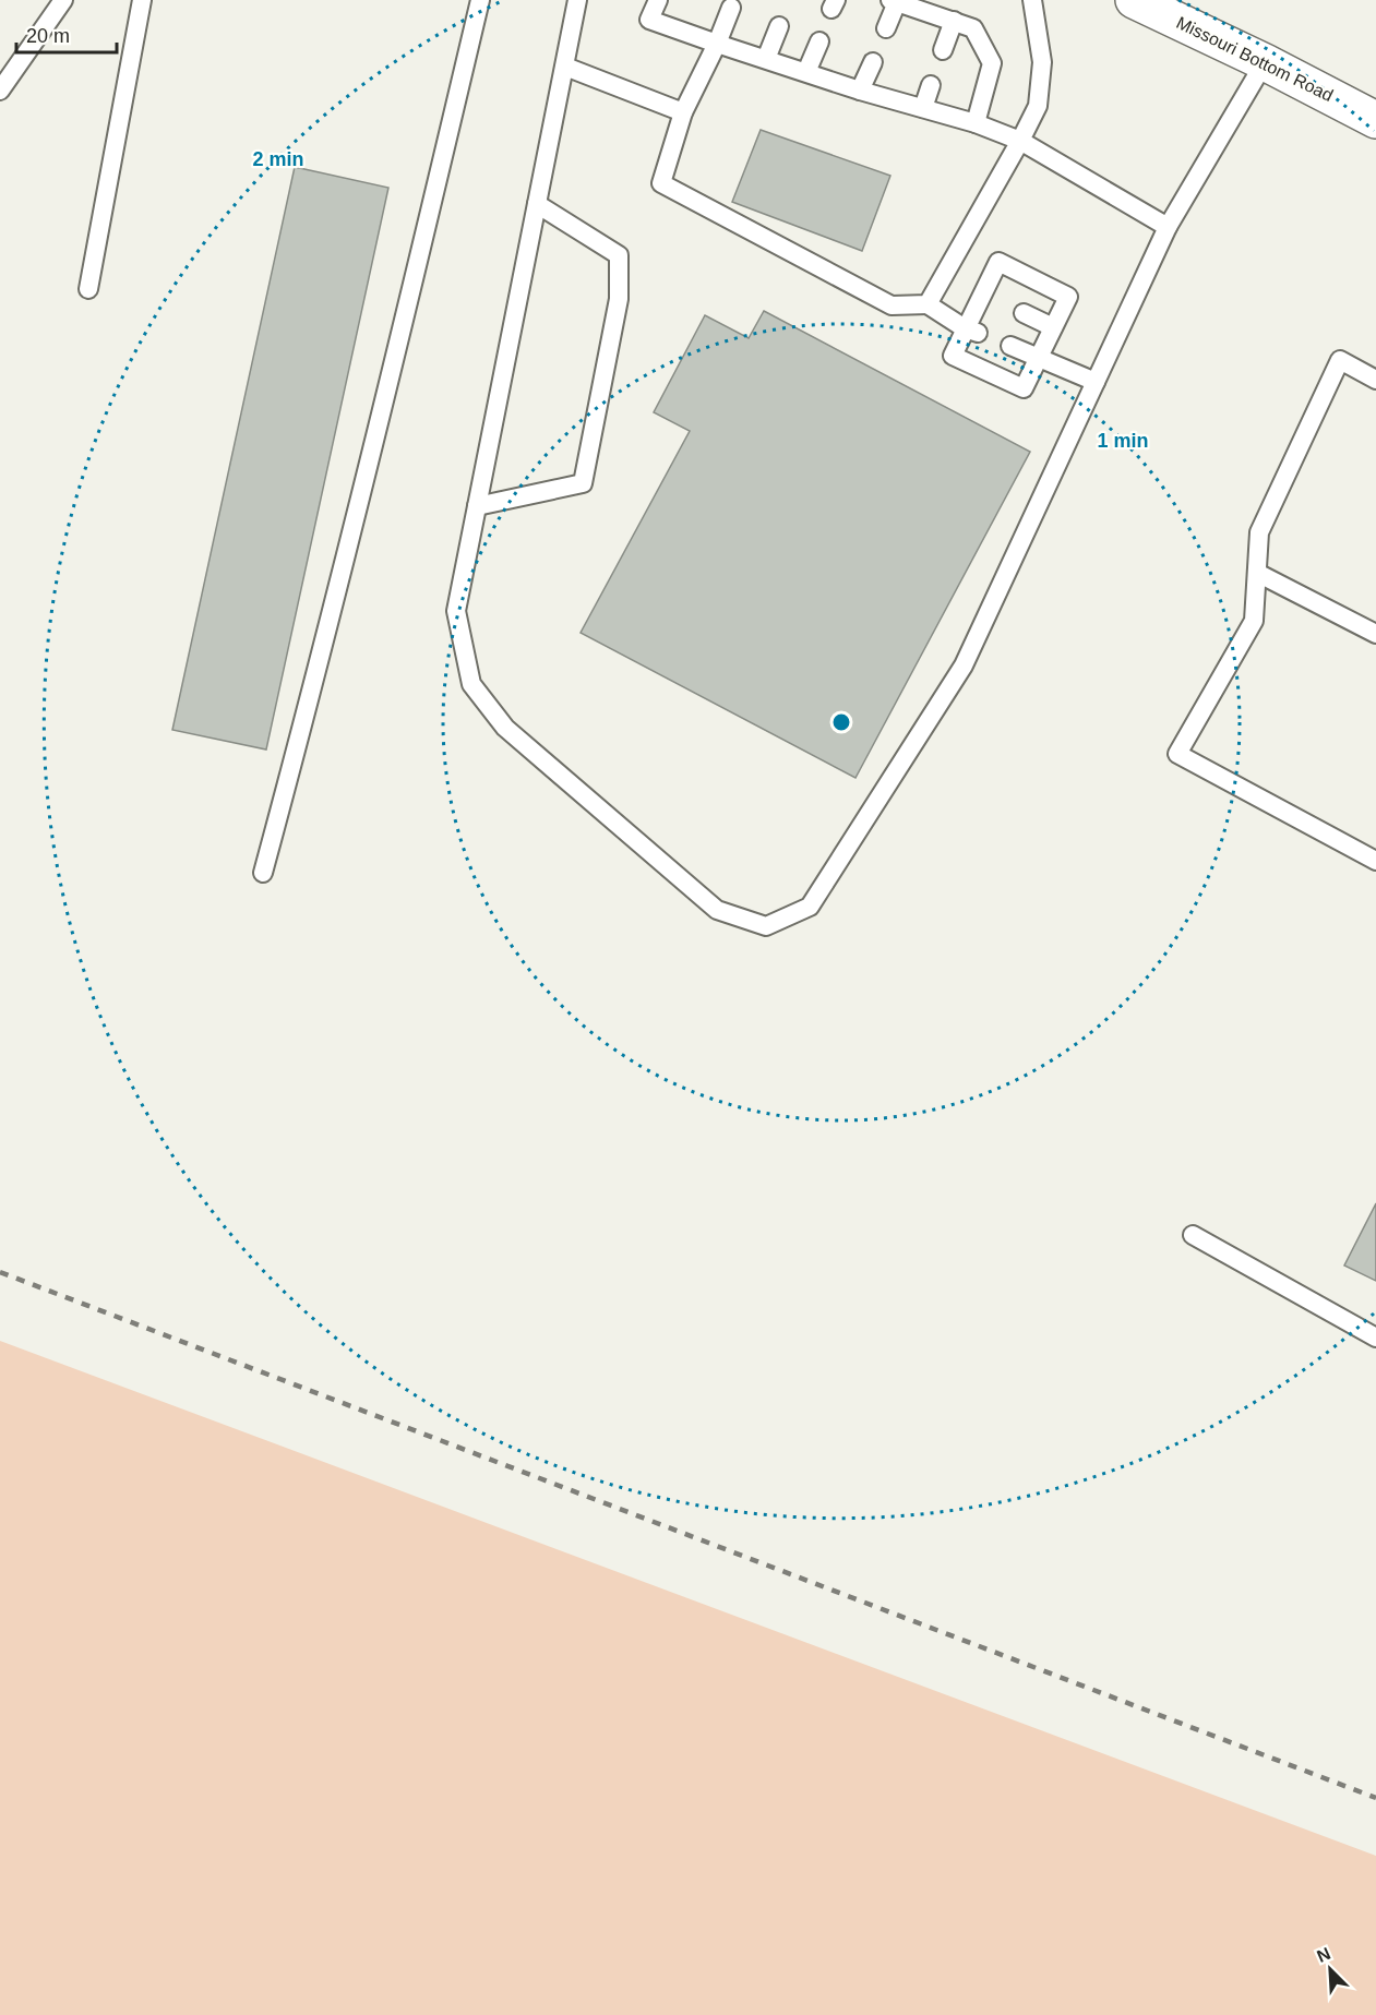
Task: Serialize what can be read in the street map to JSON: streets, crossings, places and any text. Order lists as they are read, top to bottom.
{
  "streets": {
    "street": ["Missouri Bottom Road"]
  },
  "scale_bar": "20 m",
  "north": "top left",
  "rings": ["2 min", "1 min"]
}
